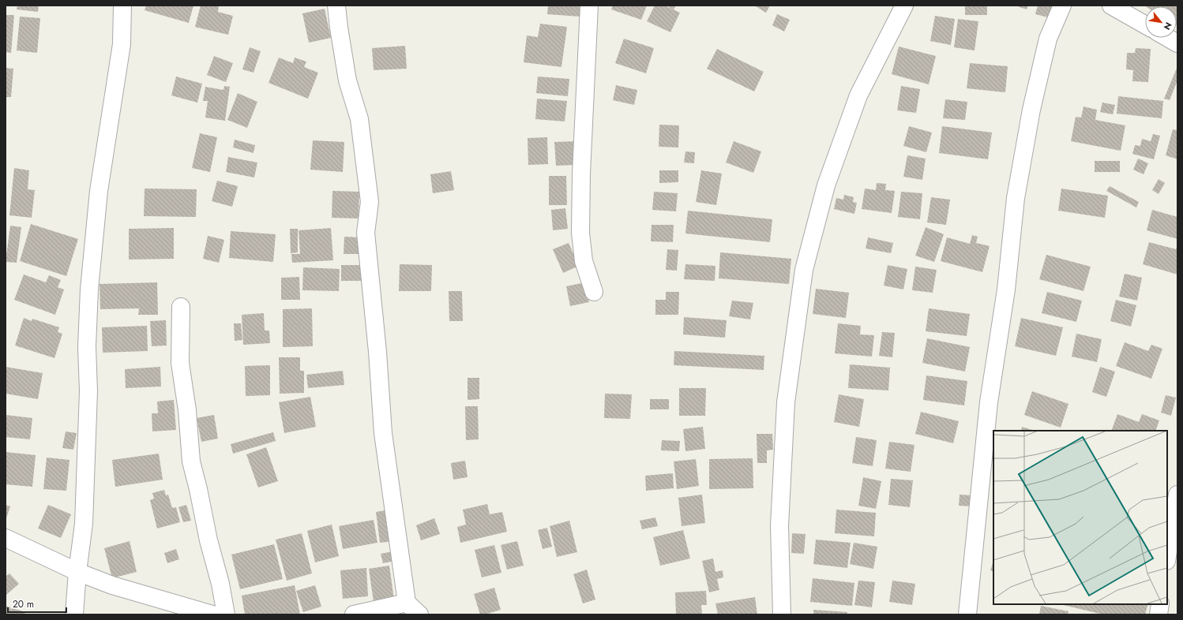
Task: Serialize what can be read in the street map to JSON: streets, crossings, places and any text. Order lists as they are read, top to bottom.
{
  "scale_bar": "20 m",
  "north": "bottom right"
}
